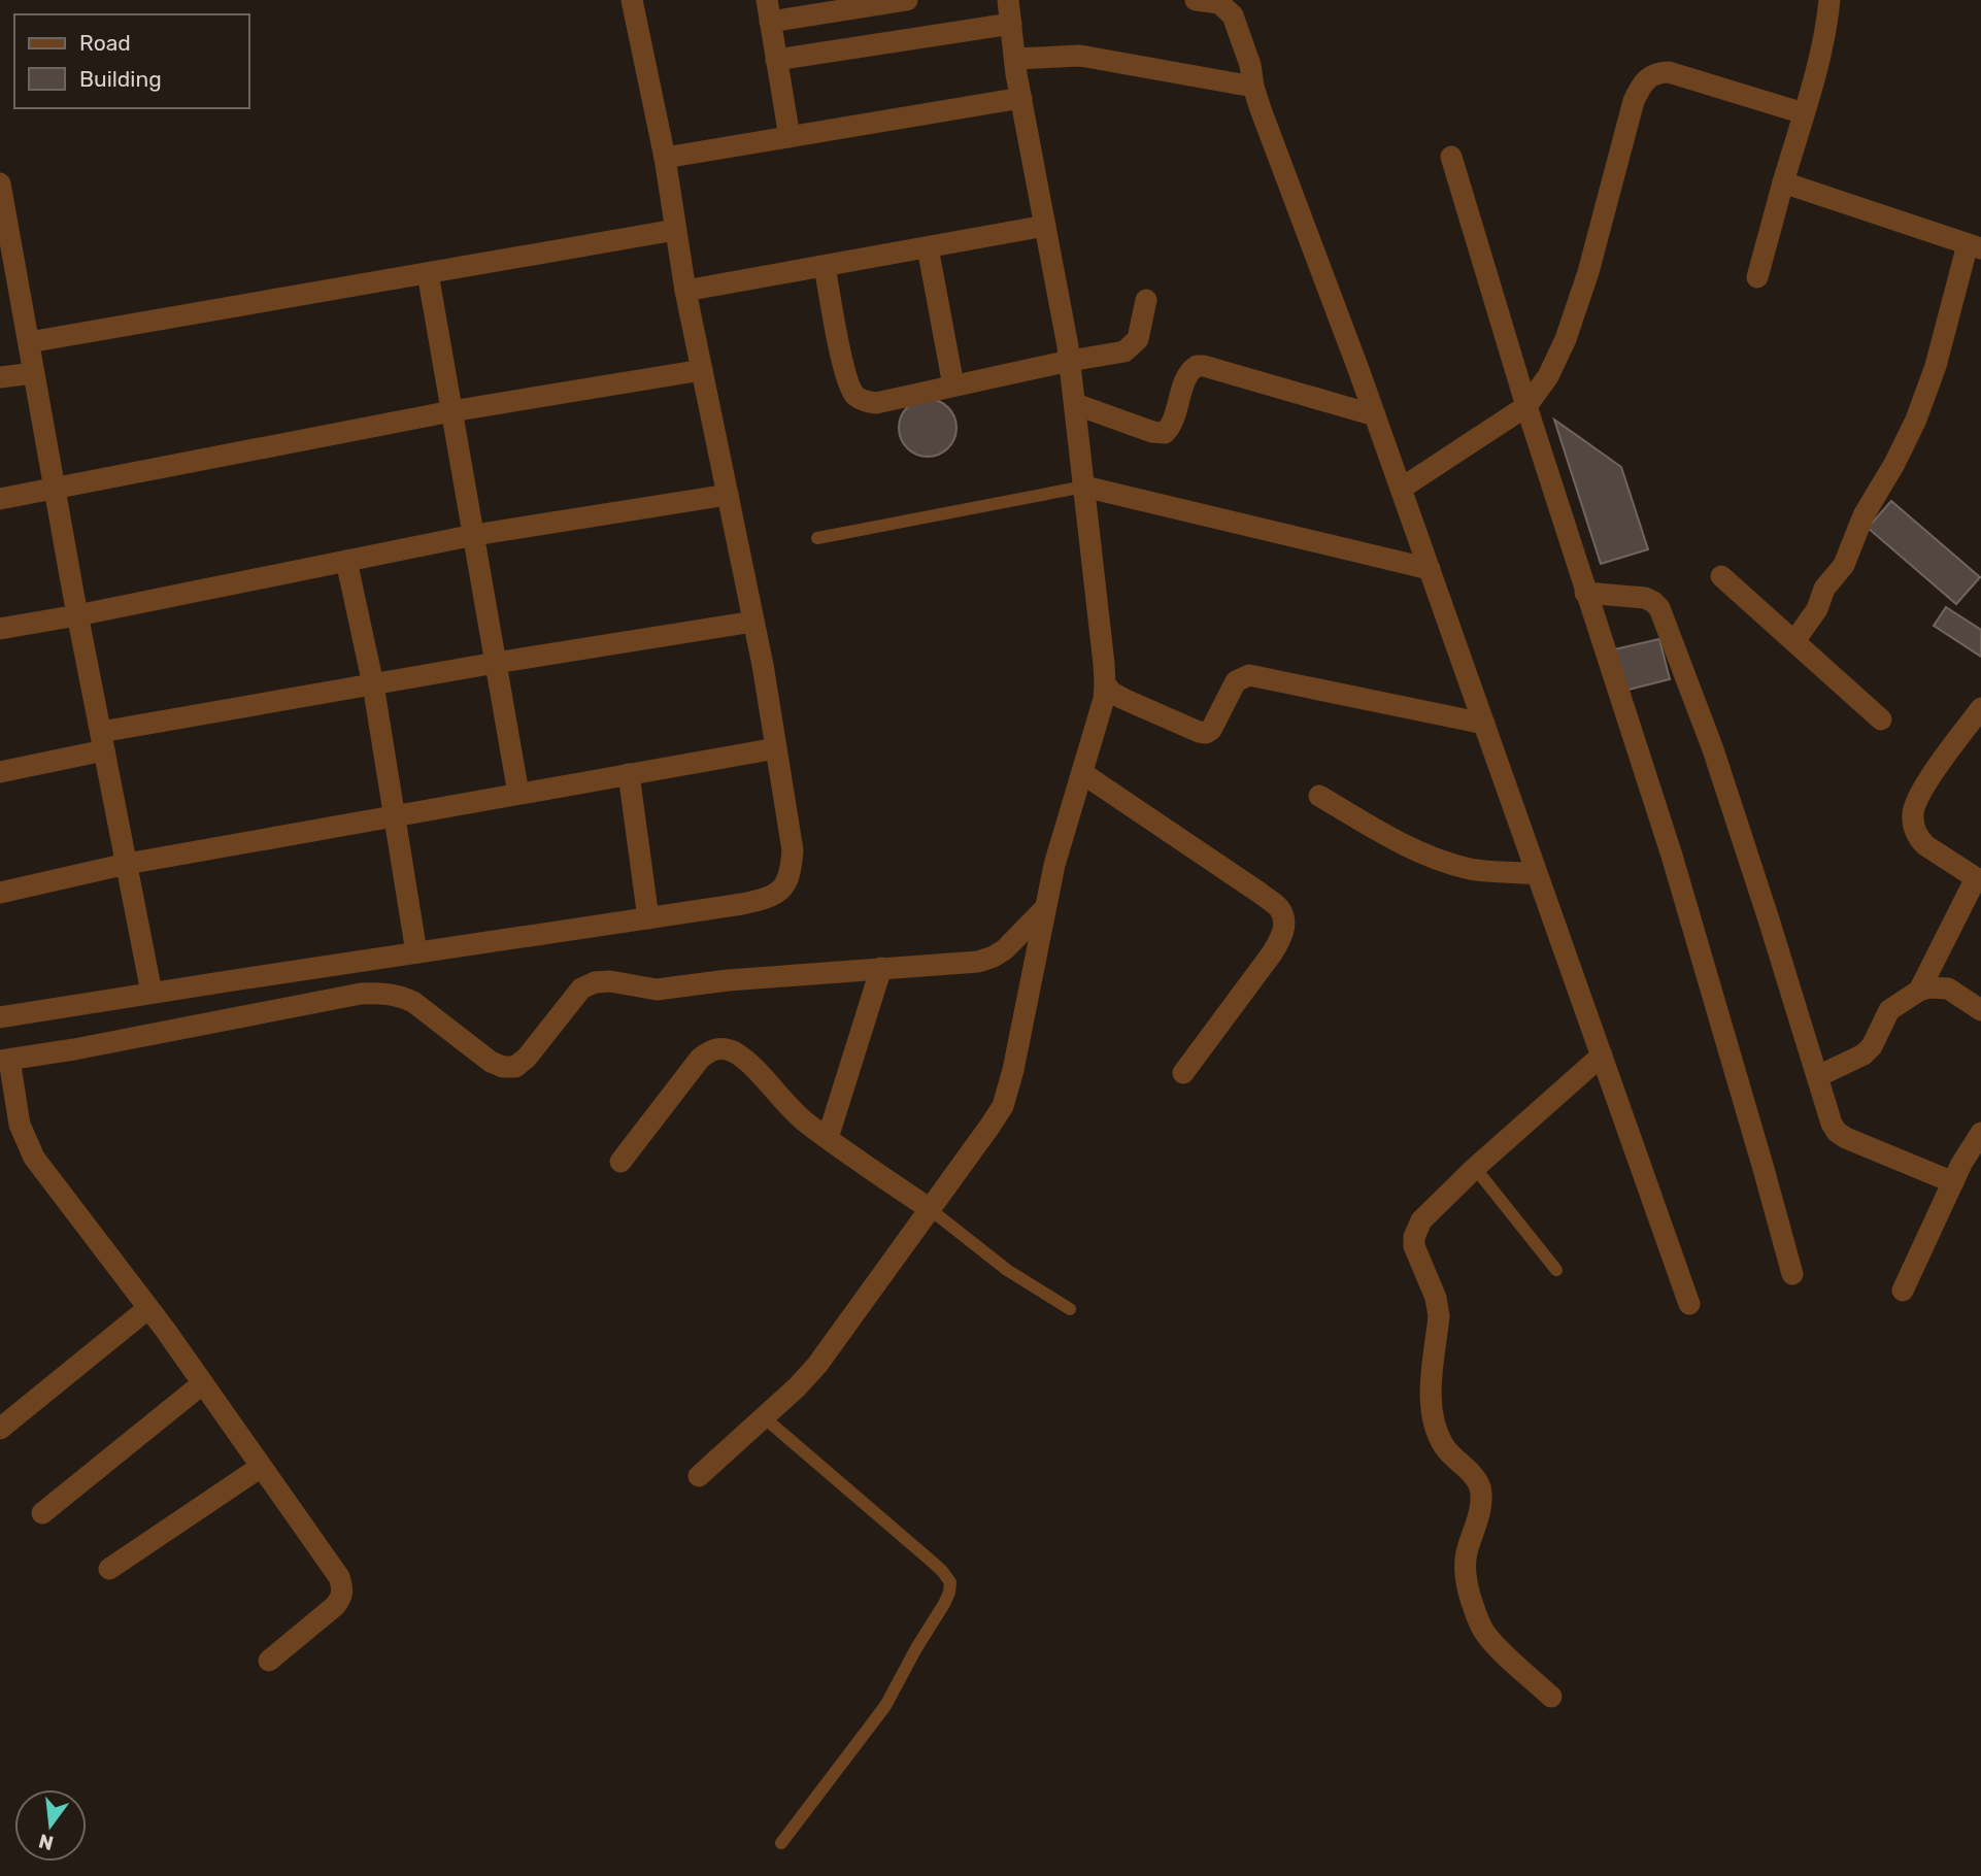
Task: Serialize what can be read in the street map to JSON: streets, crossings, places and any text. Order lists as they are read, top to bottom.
{
  "legend": ["Road", "Building"],
  "north": "bottom"
}
